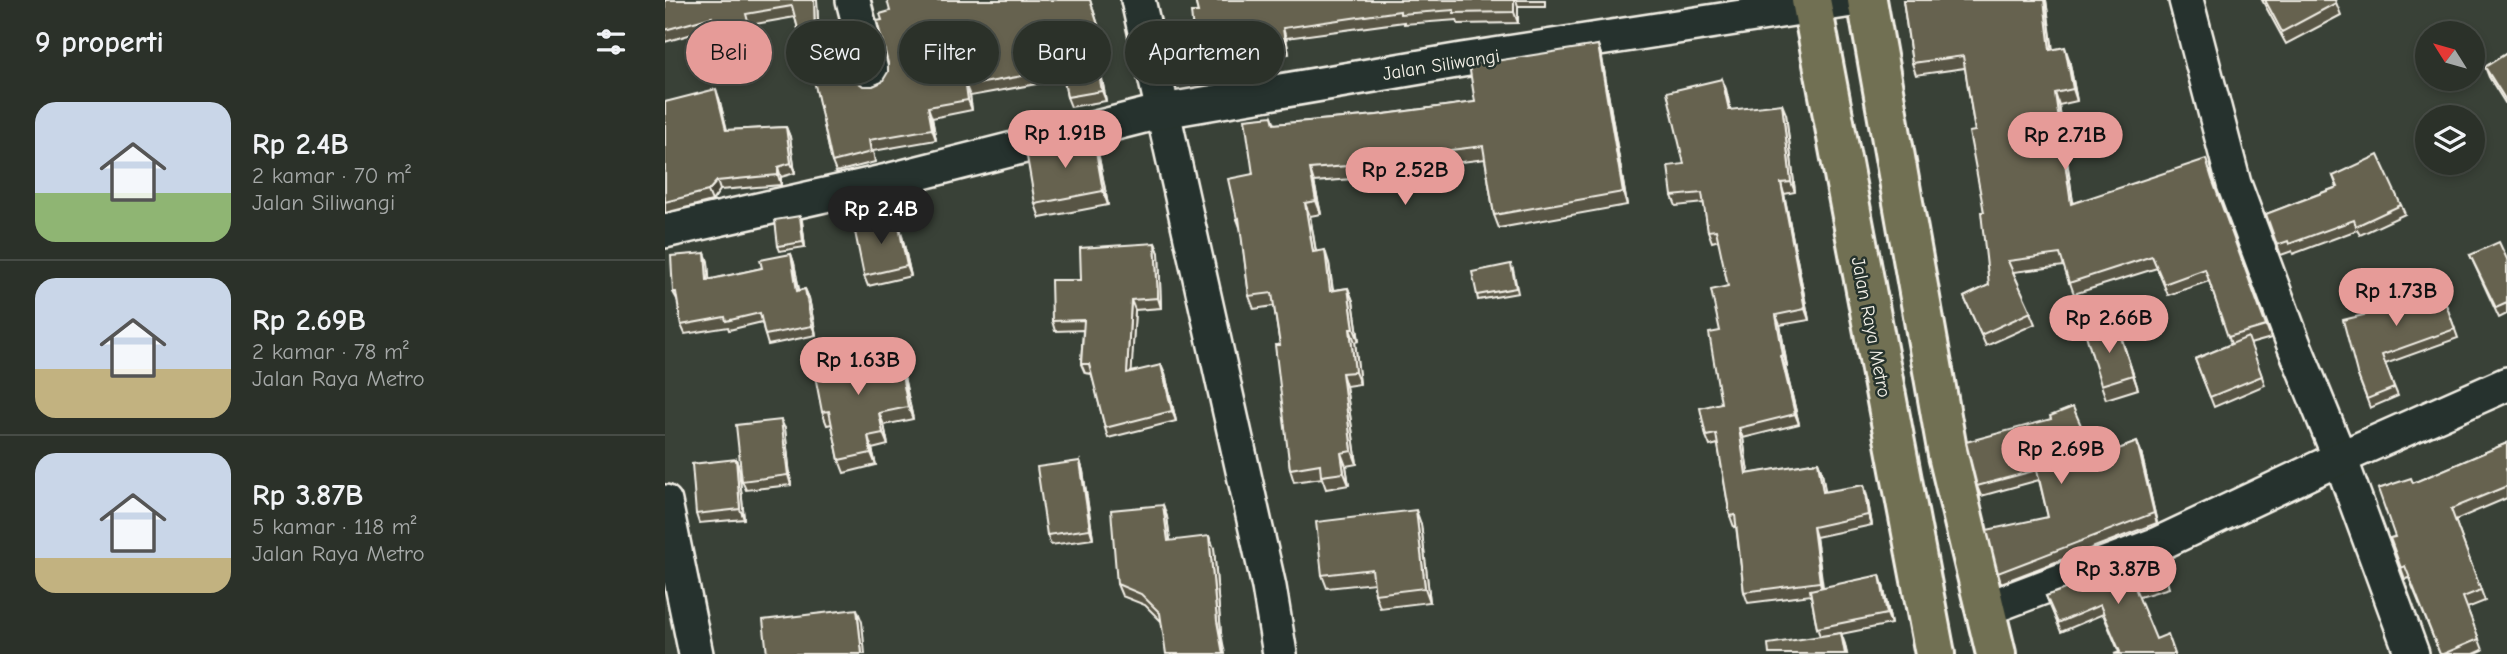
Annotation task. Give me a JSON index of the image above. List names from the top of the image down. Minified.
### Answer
{"streets":{"highway":["Jalan Raya Metro"],"street":["Jalan Siliwangi"]},"crossings":[["Jalan Siliwangi","Jalan Raya Metro"]],"north":"top left","page":{"heading":"9 properti","chip":["Beli","Sewa","Filter","Baru","Apartemen"],"list":[{"name":"Rp 2.4B","note":"2 kamar · 70 m² · Jalan Siliwangi"},{"name":"Rp 2.69B","note":"2 kamar · 78 m² · Jalan Raya Metro"},{"name":"Rp 3.87B","note":"5 kamar · 118 m² · Jalan Raya Metro"}],"price":["Rp 1.91B","Rp 2.71B","Rp 2.52B","Rp 2.4B","Rp 1.73B","Rp 2.66B","Rp 1.63B","Rp 2.69B","Rp 3.87B"]}}
